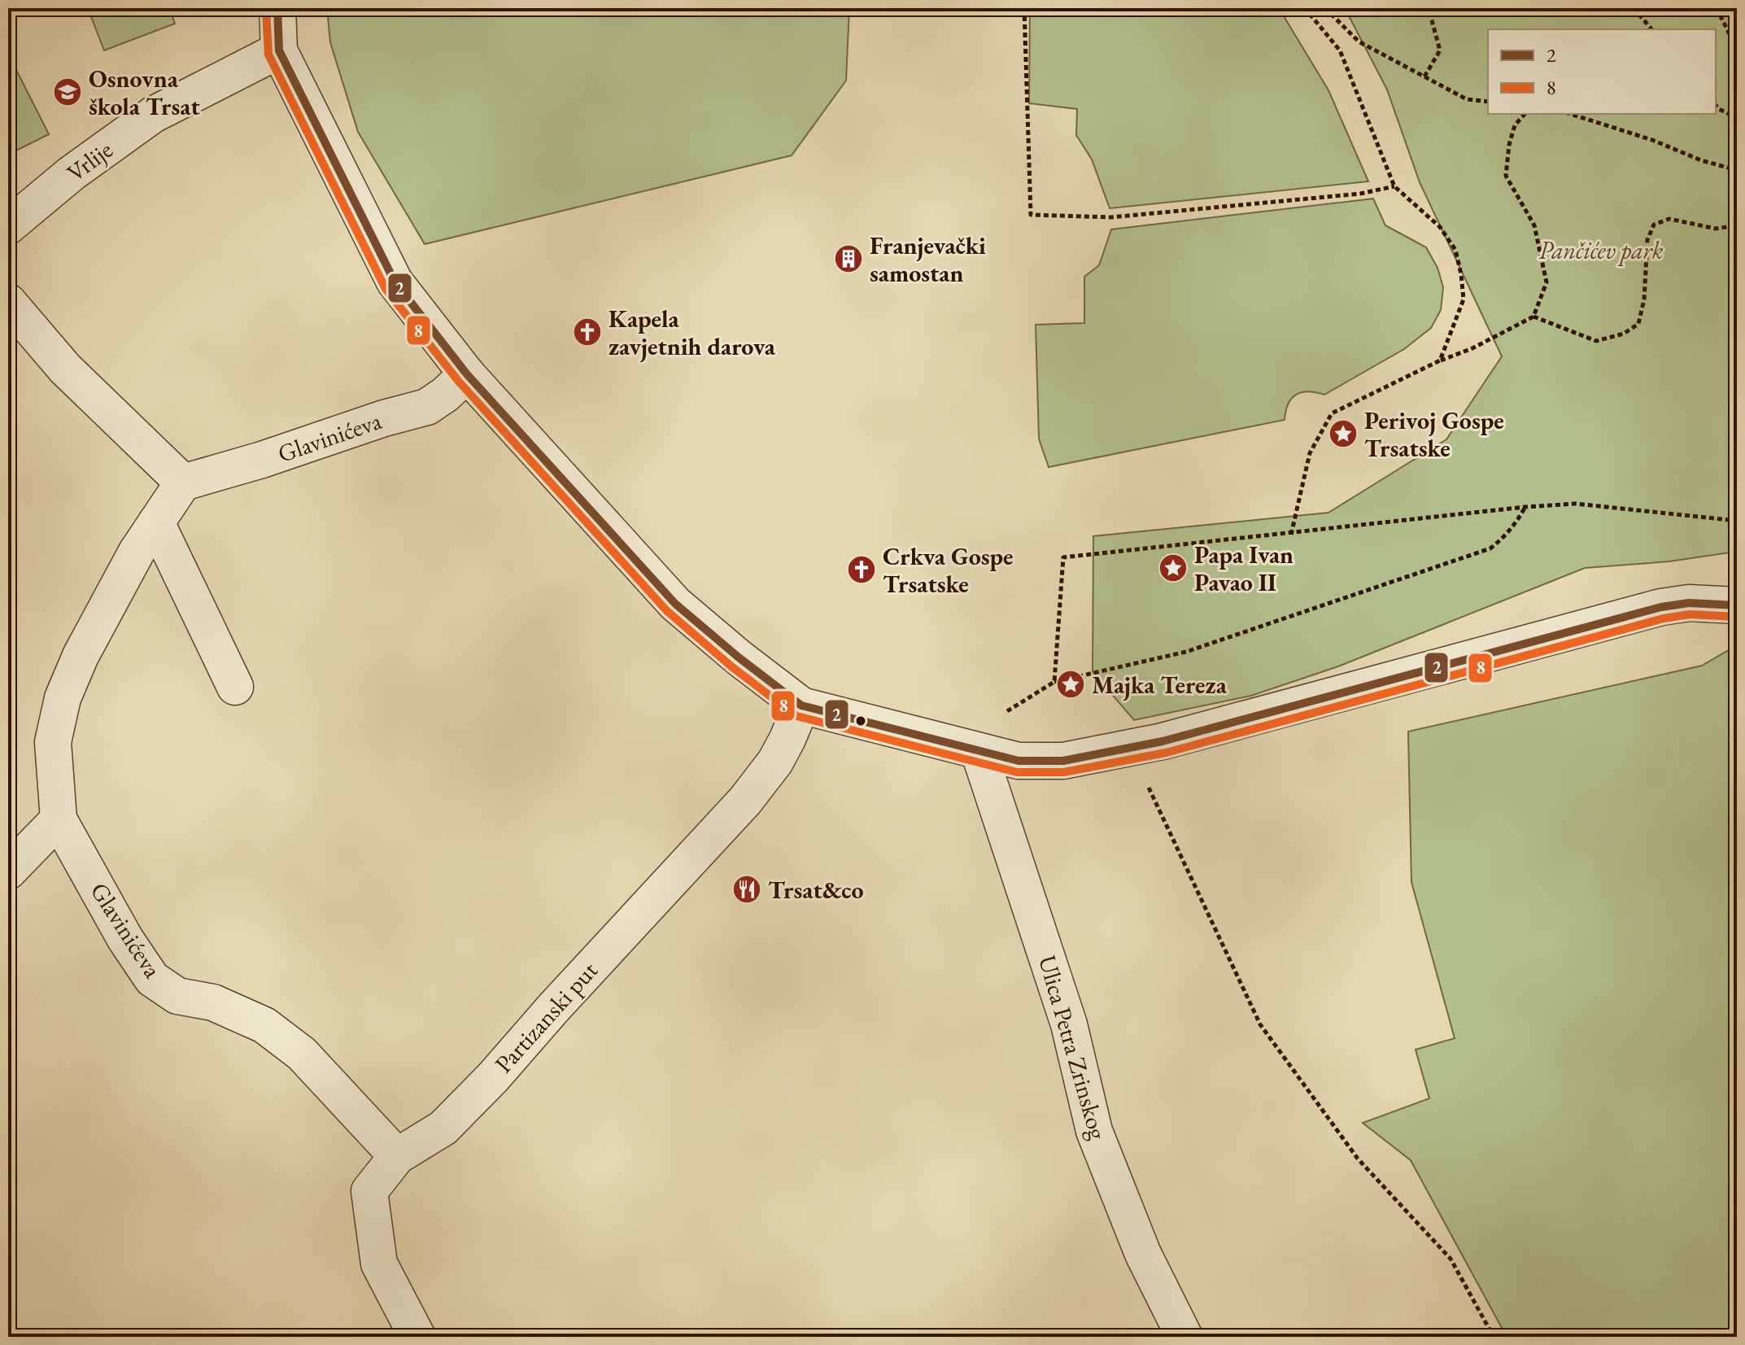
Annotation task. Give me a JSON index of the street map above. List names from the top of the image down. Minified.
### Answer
{"streets":{"street":["Vrlije","Glavinićeva","Partizanski put","Ulica Petra Zrinskog"]},"crossings":[["Glavinićeva","Partizanski put"]],"parks":["Pančićev park"],"places":{"school or university":["Osnovna škola Trsat"],"building":["Franjevački samostan"],"church":["Kapela zavjetnih darova","Crkva Gospe Trsatske"],"place":["Perivoj Gospe Trsatske","Papa Ivan Pavao II","Majka Tereza"],"restaurant":["Trsat&co"]},"lines":["transit line 2","transit line 8"],"legend":["2","8"]}
